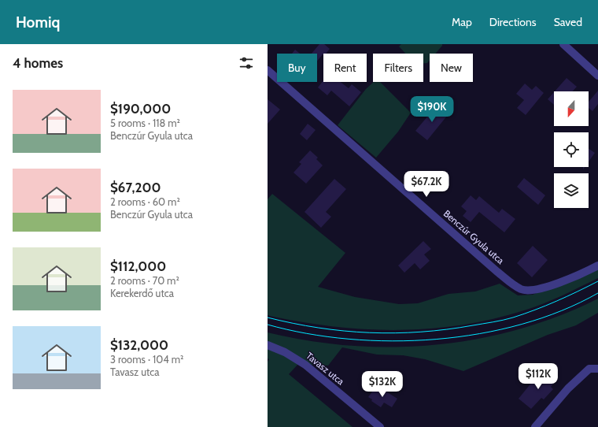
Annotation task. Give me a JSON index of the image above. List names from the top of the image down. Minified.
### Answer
{"streets":{"street":["Benczúr Gyula utca","Tavasz utca"]},"north":"bottom","page":{"header":"Homiq","nav":["Map","Directions","Saved"],"heading":"4 homes","chip":["Buy","Rent","Filters","New"],"list":[{"name":"$190,000","note":"5 rooms · 118 m² · Benczúr Gyula utca"},{"name":"$67,200","note":"2 rooms · 60 m² · Benczúr Gyula utca"},{"name":"$112,000","note":"2 rooms · 70 m² · Kerekerdő utca"},{"name":"$132,000","note":"3 rooms · 104 m² · Tavasz utca"}],"price":["$190K","$67.2K","$112K","$132K"]}}
